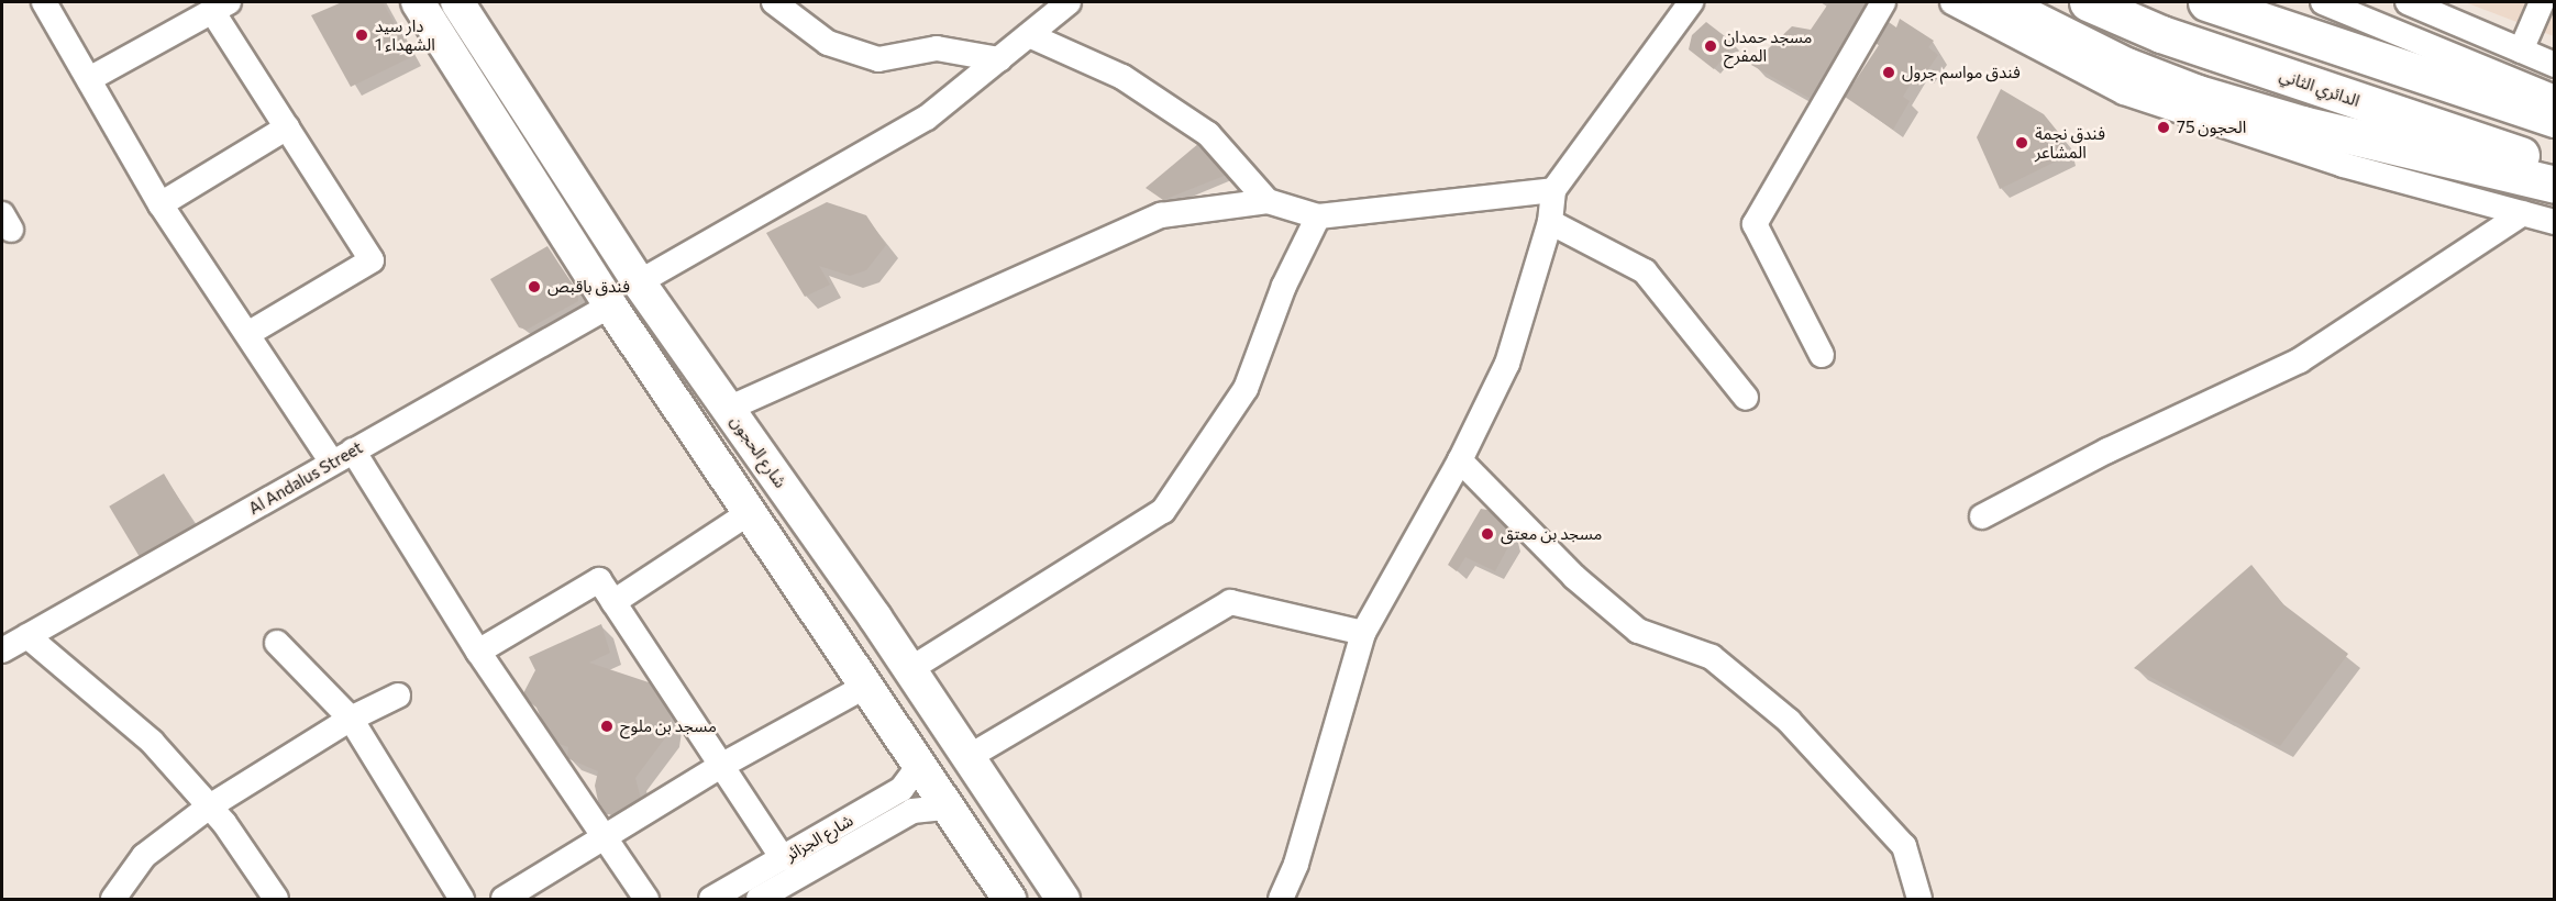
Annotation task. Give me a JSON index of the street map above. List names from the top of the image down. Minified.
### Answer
{"streets":{"highway":["الدائري الثاني"],"main road":["شارع الحجون"],"street":["Al Andalus Street","شارع الجزائر"]},"places":["دار سيد الشهداء 1","مسجد حمدان المفرح","فندق مواسم جرول","الحجون 75","فندق نجمة المشاعر","فندق باقبص","مسجد بن معتق","مسجد بن ملوح"]}
